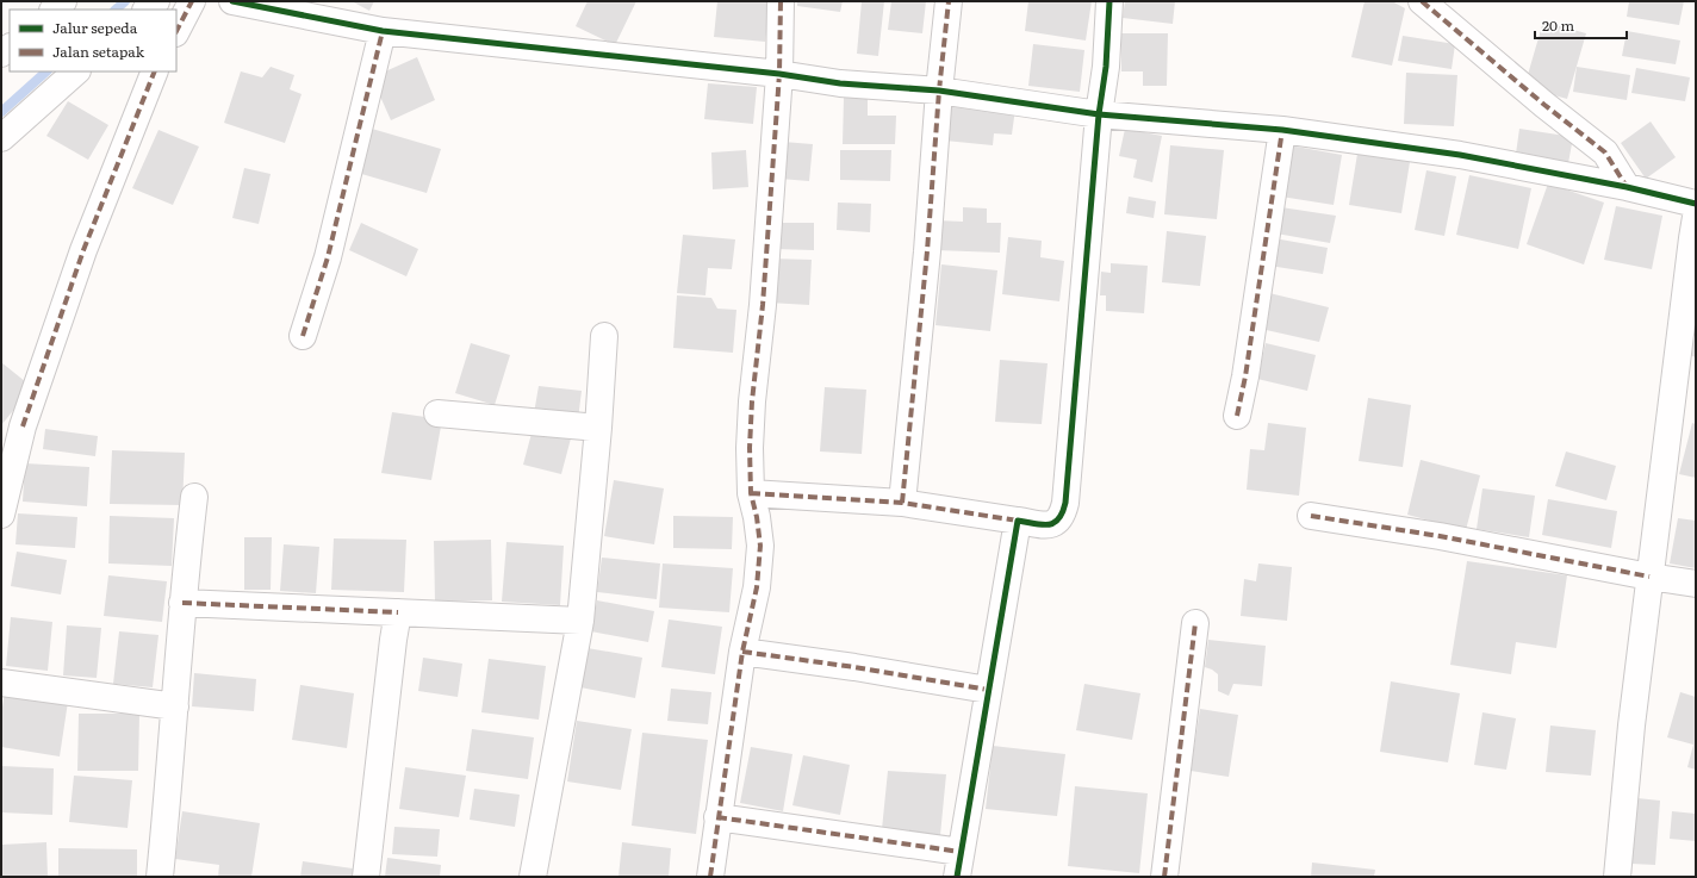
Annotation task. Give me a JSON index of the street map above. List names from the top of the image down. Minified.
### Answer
{"legend":["Jalur sepeda","Jalan setapak"],"scale_bar":"20 m"}
